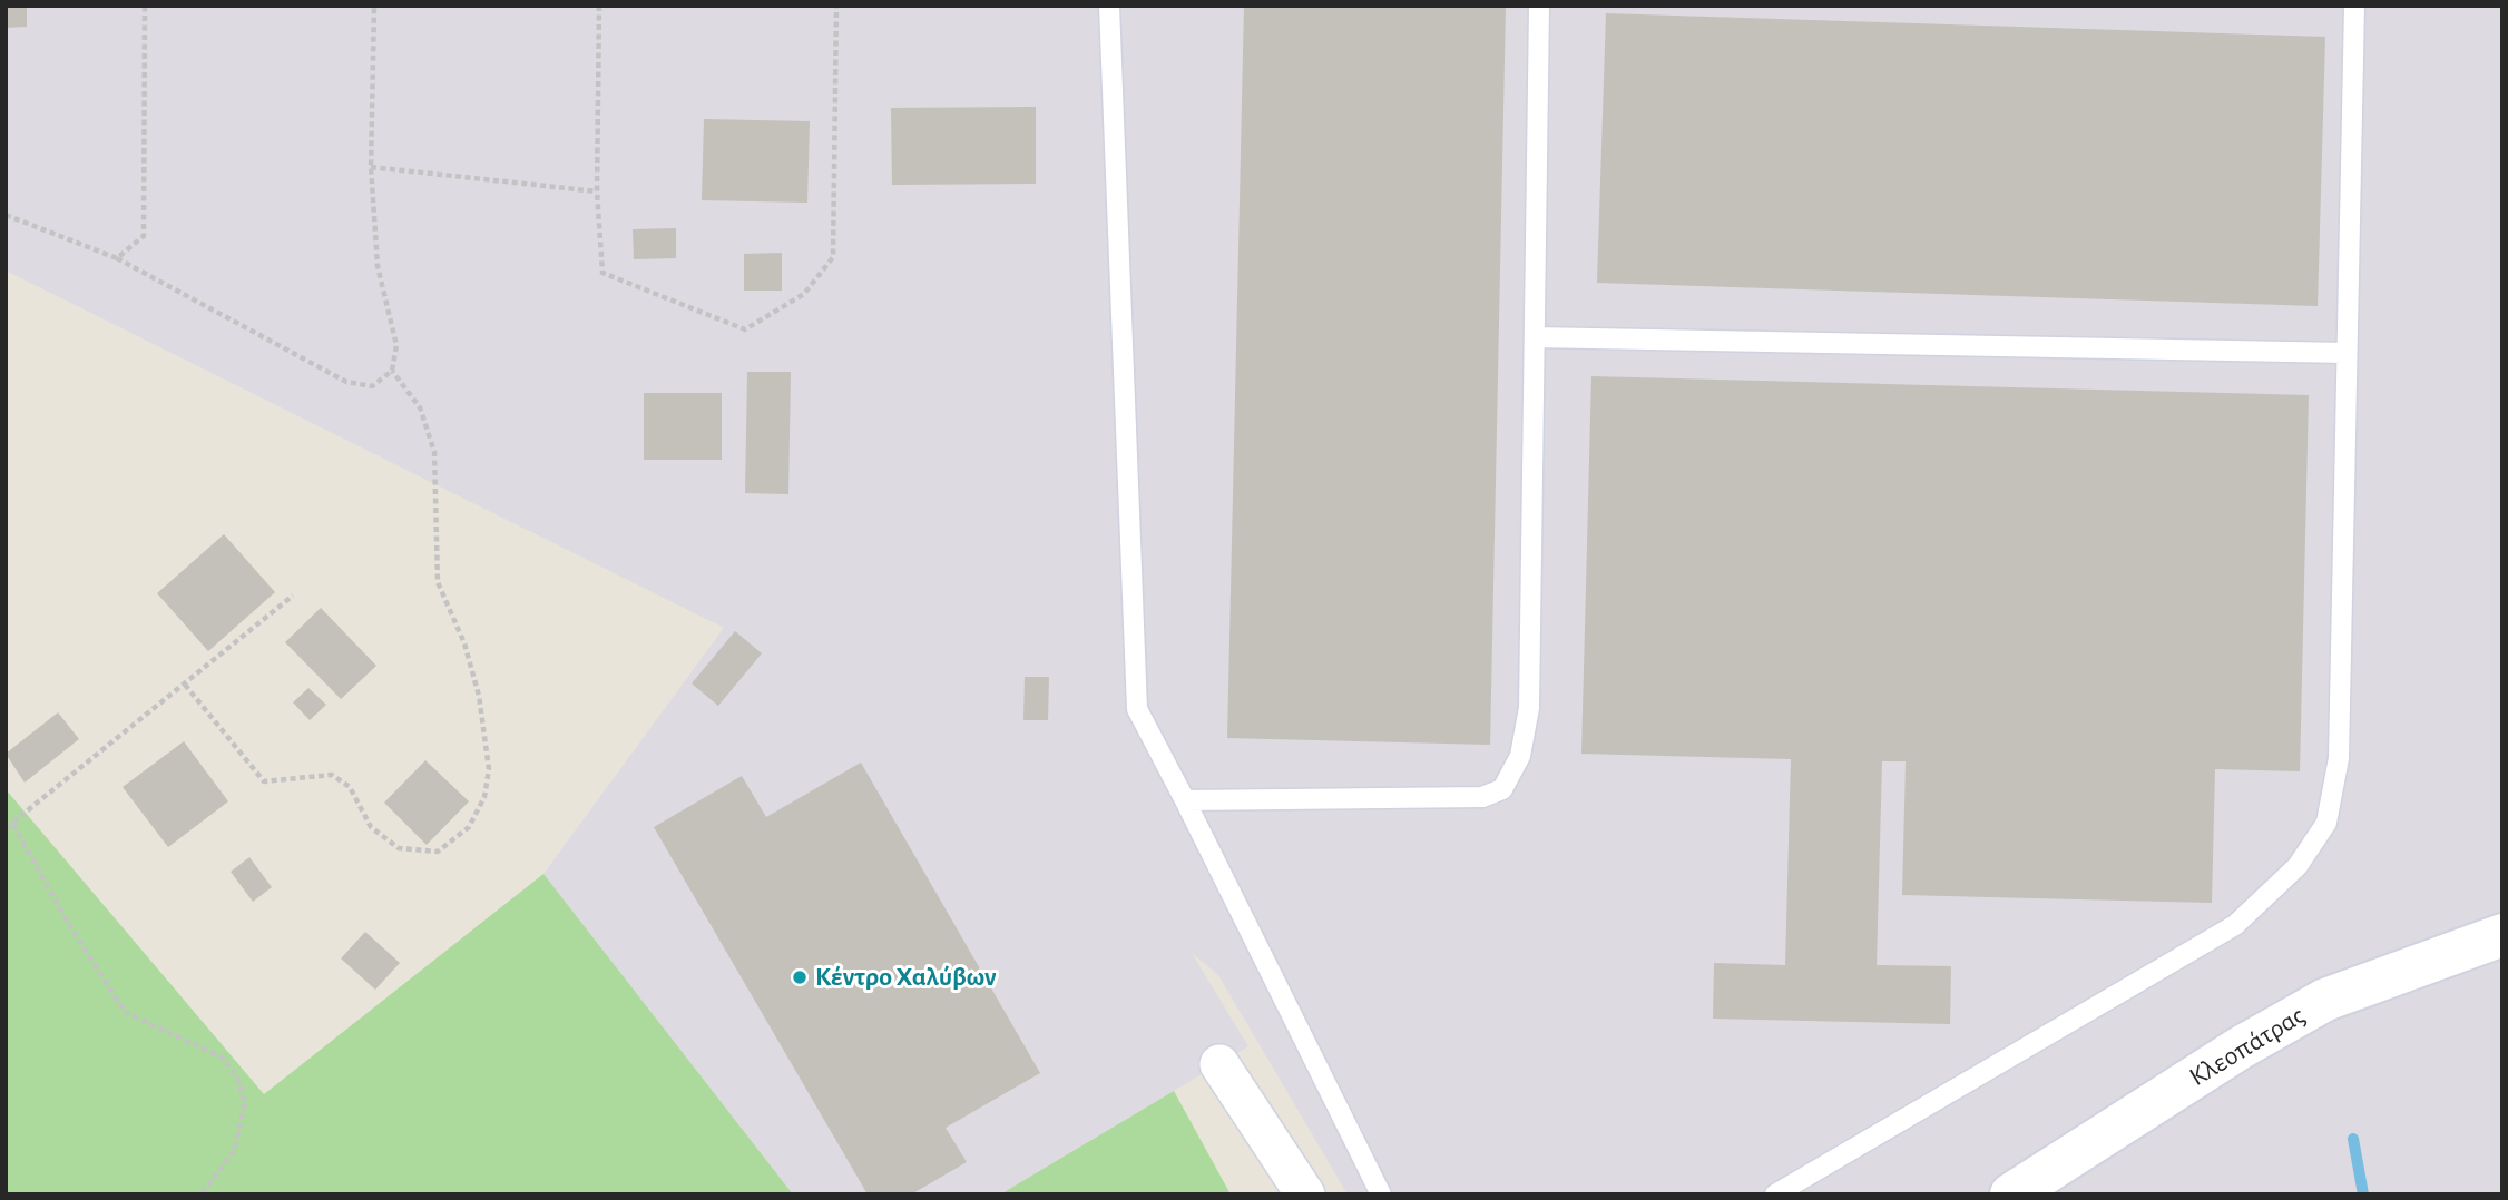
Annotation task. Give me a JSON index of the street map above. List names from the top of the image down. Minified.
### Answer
{"streets":{"street":["Κλεοπάτρας"]},"places":["Κέντρο Χαλύβων"]}
